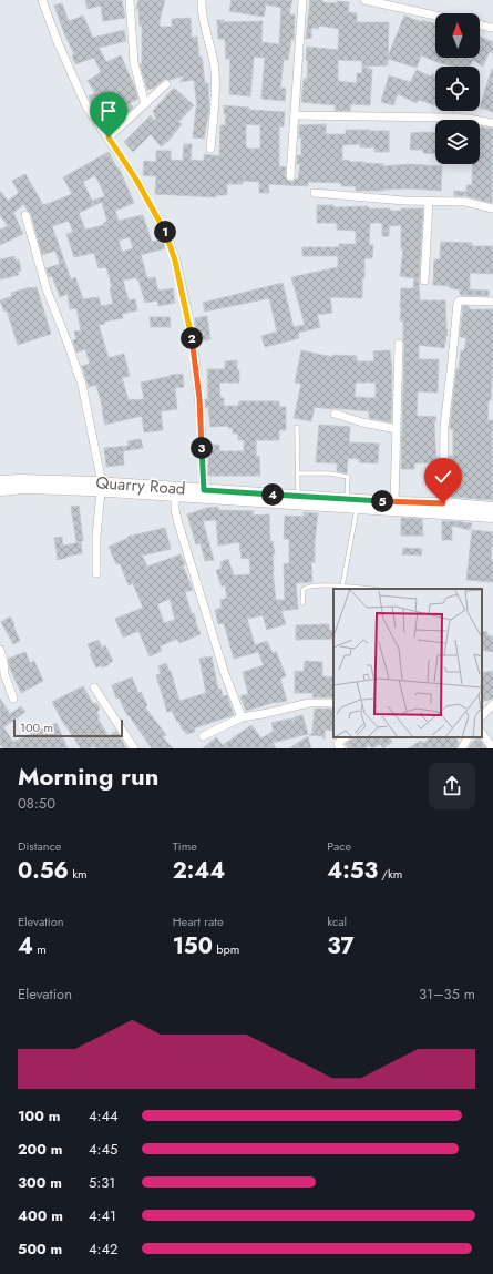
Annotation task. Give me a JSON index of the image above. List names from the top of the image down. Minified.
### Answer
{"streets":{"main road":["Quarry Road"]},"scale_bar":"100 m","north":"top","page":{"pins":["1","2","3","4","5"],"scale":"100 m","heading":["Morning run","08:50"],"stats":[["Distance","0.56 km"],["Time","2:44"],["Pace","4:53 /km"],["Elevation","4 m"],["Heart rate","150 bpm"],["kcal","37"]],"chart":["Elevation","31–35 m"],"list":[{"name":"100 m","note":"4:44"},{"name":"200 m","note":"4:45"},{"name":"300 m","note":"5:31"},{"name":"400 m","note":"4:41"},{"name":"500 m","note":"4:42"}]}}
